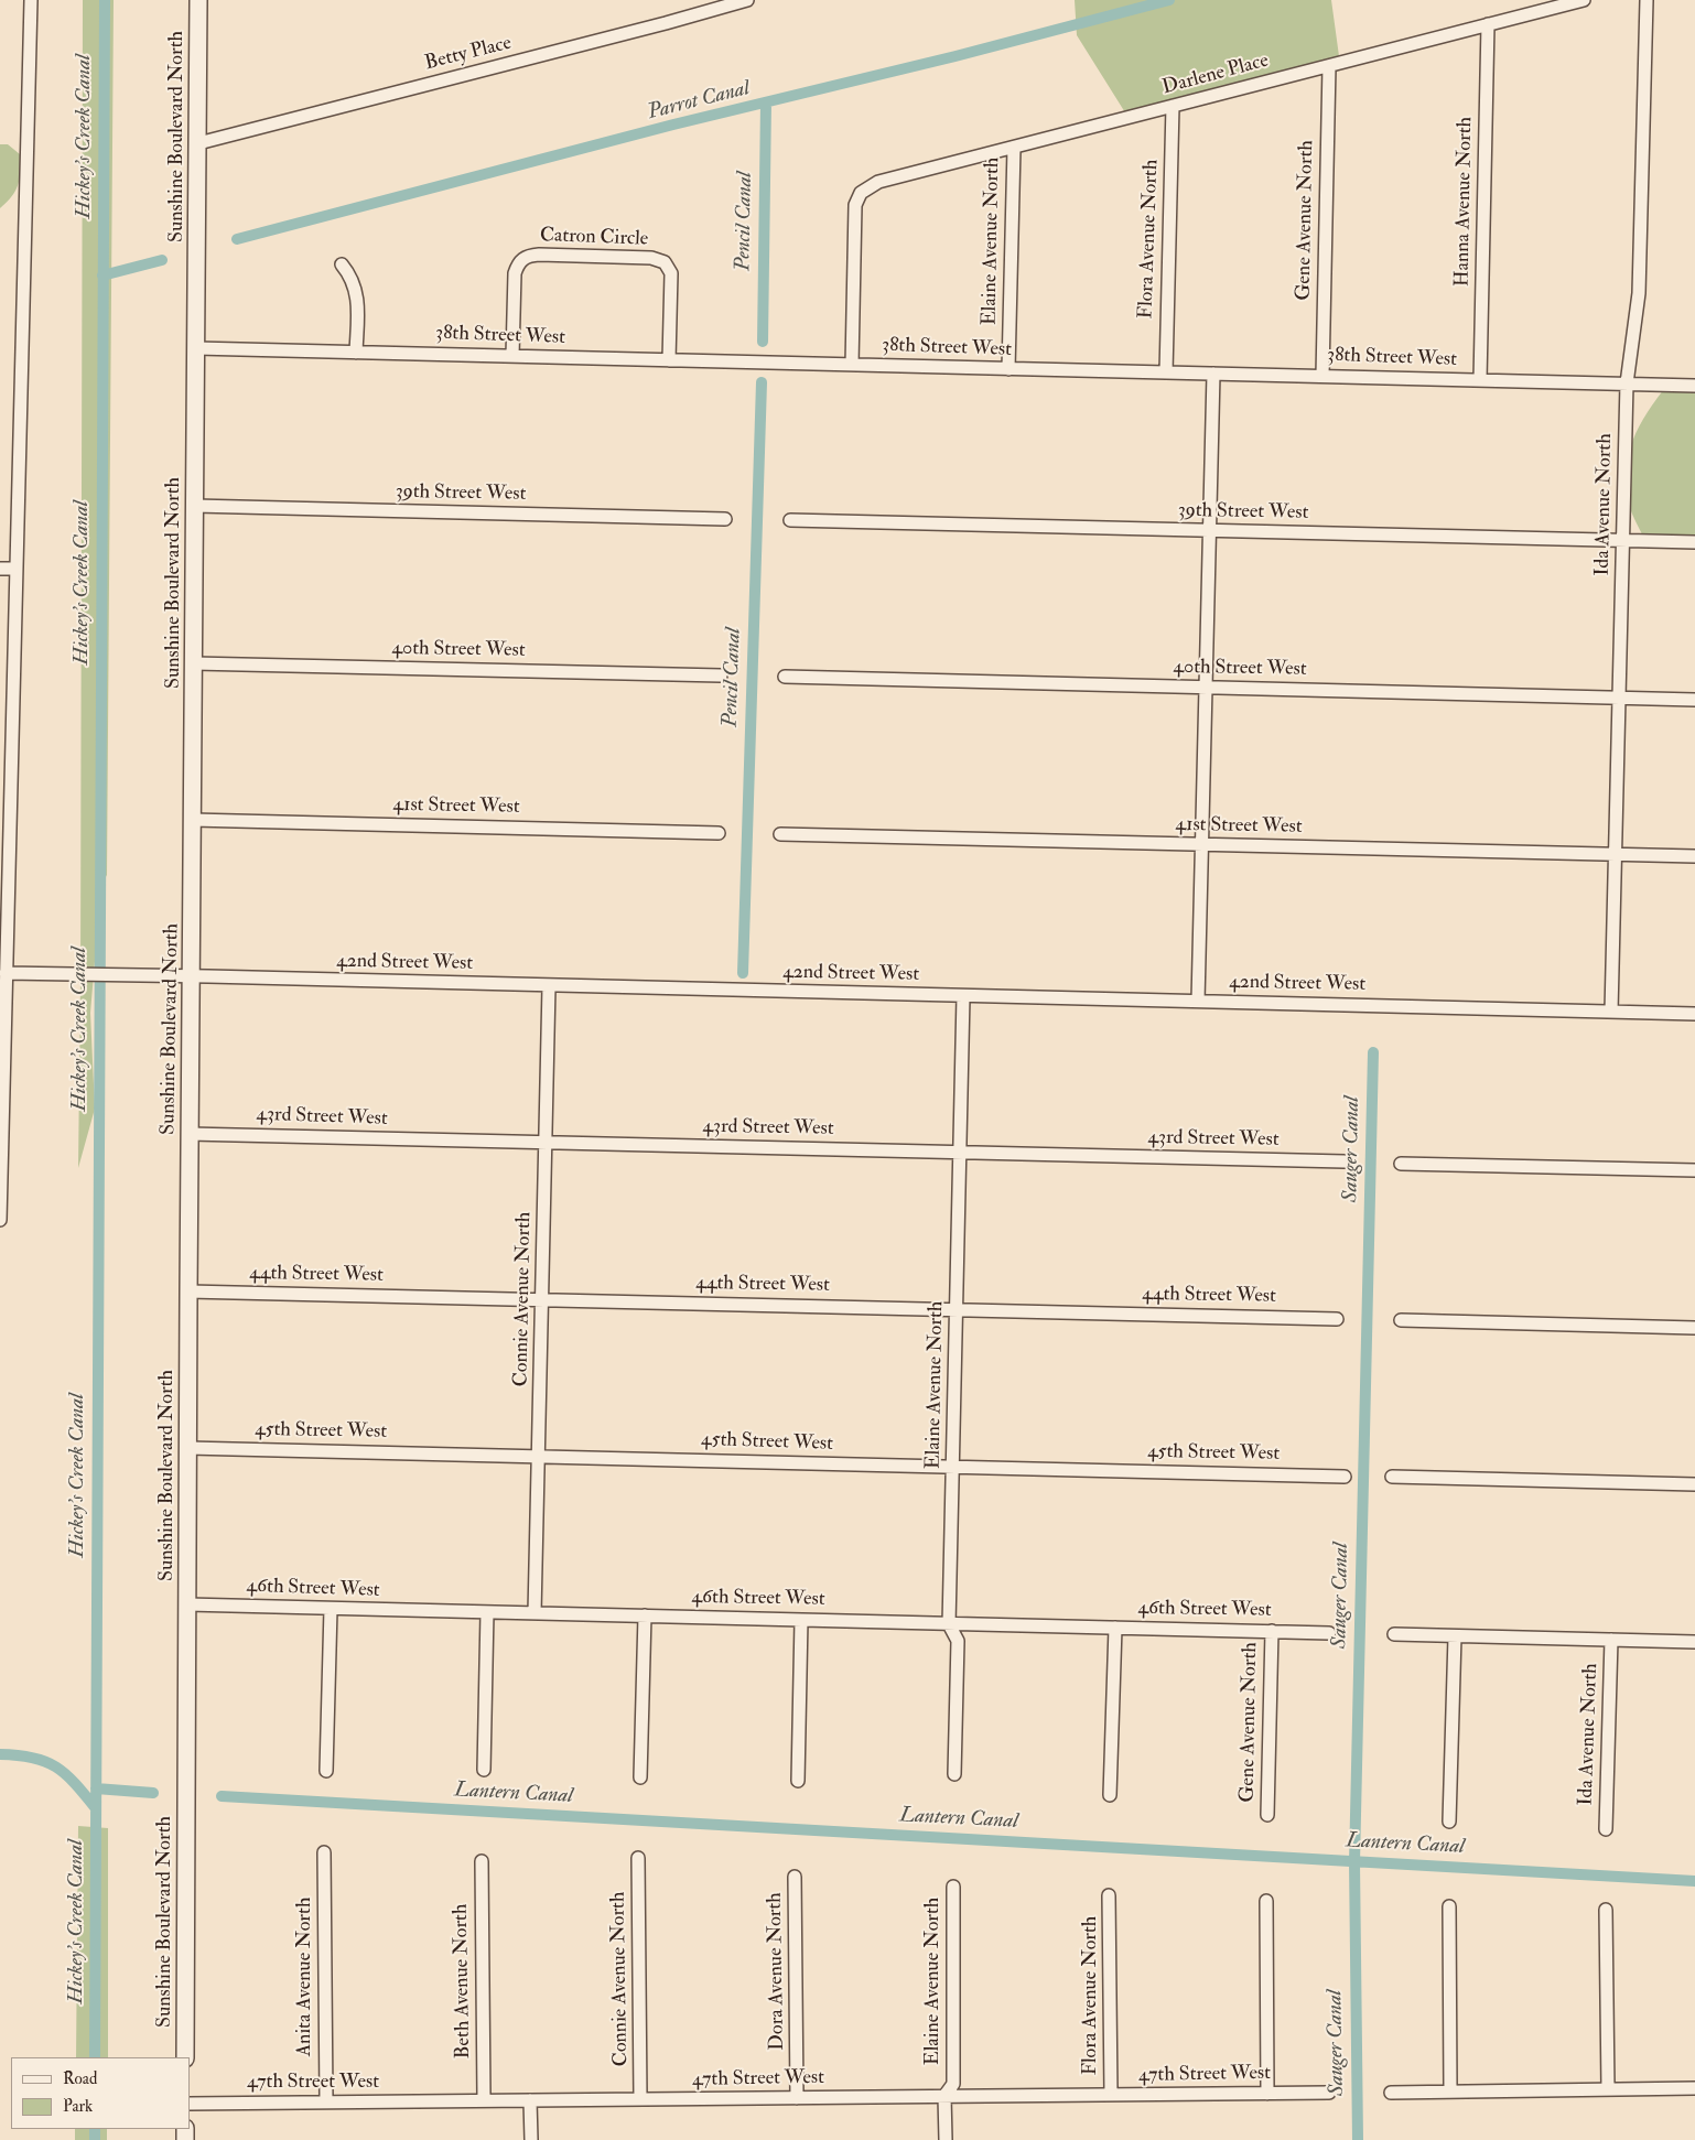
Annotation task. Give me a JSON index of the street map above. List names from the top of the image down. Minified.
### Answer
{"streets":{"street":["Betty Place","Darlene Place","Sunshine Boulevard North","Hanna Avenue North","Gene Avenue North","Catron Circle","Flora Avenue North","Elaine Avenue North","38th Street West","39th Street West","Ida Avenue North","40th Street West","41st Street West","42nd Street West","43rd Street West","44th Street West","Connie Avenue North","45th Street West","46th Street West","Dora Avenue North","Anita Avenue North","Beth Avenue North","47th Street West"]},"crossings":[["Betty Place","Sunshine Boulevard North"],["Darlene Place","Hanna Avenue North"],["Darlene Place","Gene Avenue North"],["Darlene Place","Flora Avenue North"],["Darlene Place","Elaine Avenue North"],["Darlene Place","38th Street West"],["Sunshine Boulevard North","38th Street West"],["Sunshine Boulevard North","39th Street West"],["Sunshine Boulevard North","40th Street West"],["Sunshine Boulevard North","41st Street West"],["Sunshine Boulevard North","42nd Street West"],["Sunshine Boulevard North","43rd Street West"],["Sunshine Boulevard North","44th Street West"],["Sunshine Boulevard North","45th Street West"],["Sunshine Boulevard North","46th Street West"],["Hanna Avenue North","38th Street West"],["Gene Avenue North","38th Street West"],["Gene Avenue North","46th Street West"],["Catron Circle","38th Street West"],["Flora Avenue North","38th Street West"],["Flora Avenue North","47th Street West"],["Elaine Avenue North","38th Street West"],["Elaine Avenue North","42nd Street West"],["Elaine Avenue North","43rd Street West"],["Elaine Avenue North","44th Street West"],["Elaine Avenue North","45th Street West"],["Elaine Avenue North","46th Street West"],["Elaine Avenue North","47th Street West"],["38th Street West","Ida Avenue North"],["39th Street West","Ida Avenue North"],["Ida Avenue North","40th Street West"],["Ida Avenue North","41st Street West"],["Ida Avenue North","42nd Street West"],["42nd Street West","Connie Avenue North"],["43rd Street West","Connie Avenue North"],["44th Street West","Connie Avenue North"],["Connie Avenue North","45th Street West"],["Connie Avenue North","46th Street West"],["Connie Avenue North","47th Street West"],["Dora Avenue North","47th Street West"],["Anita Avenue North","47th Street West"],["Beth Avenue North","47th Street West"]],"water":["Parrot Canal","Hickey's Creek Canal","Pencil Canal","Sauger Canal","Lantern Canal"],"legend":["Road","Park"]}
